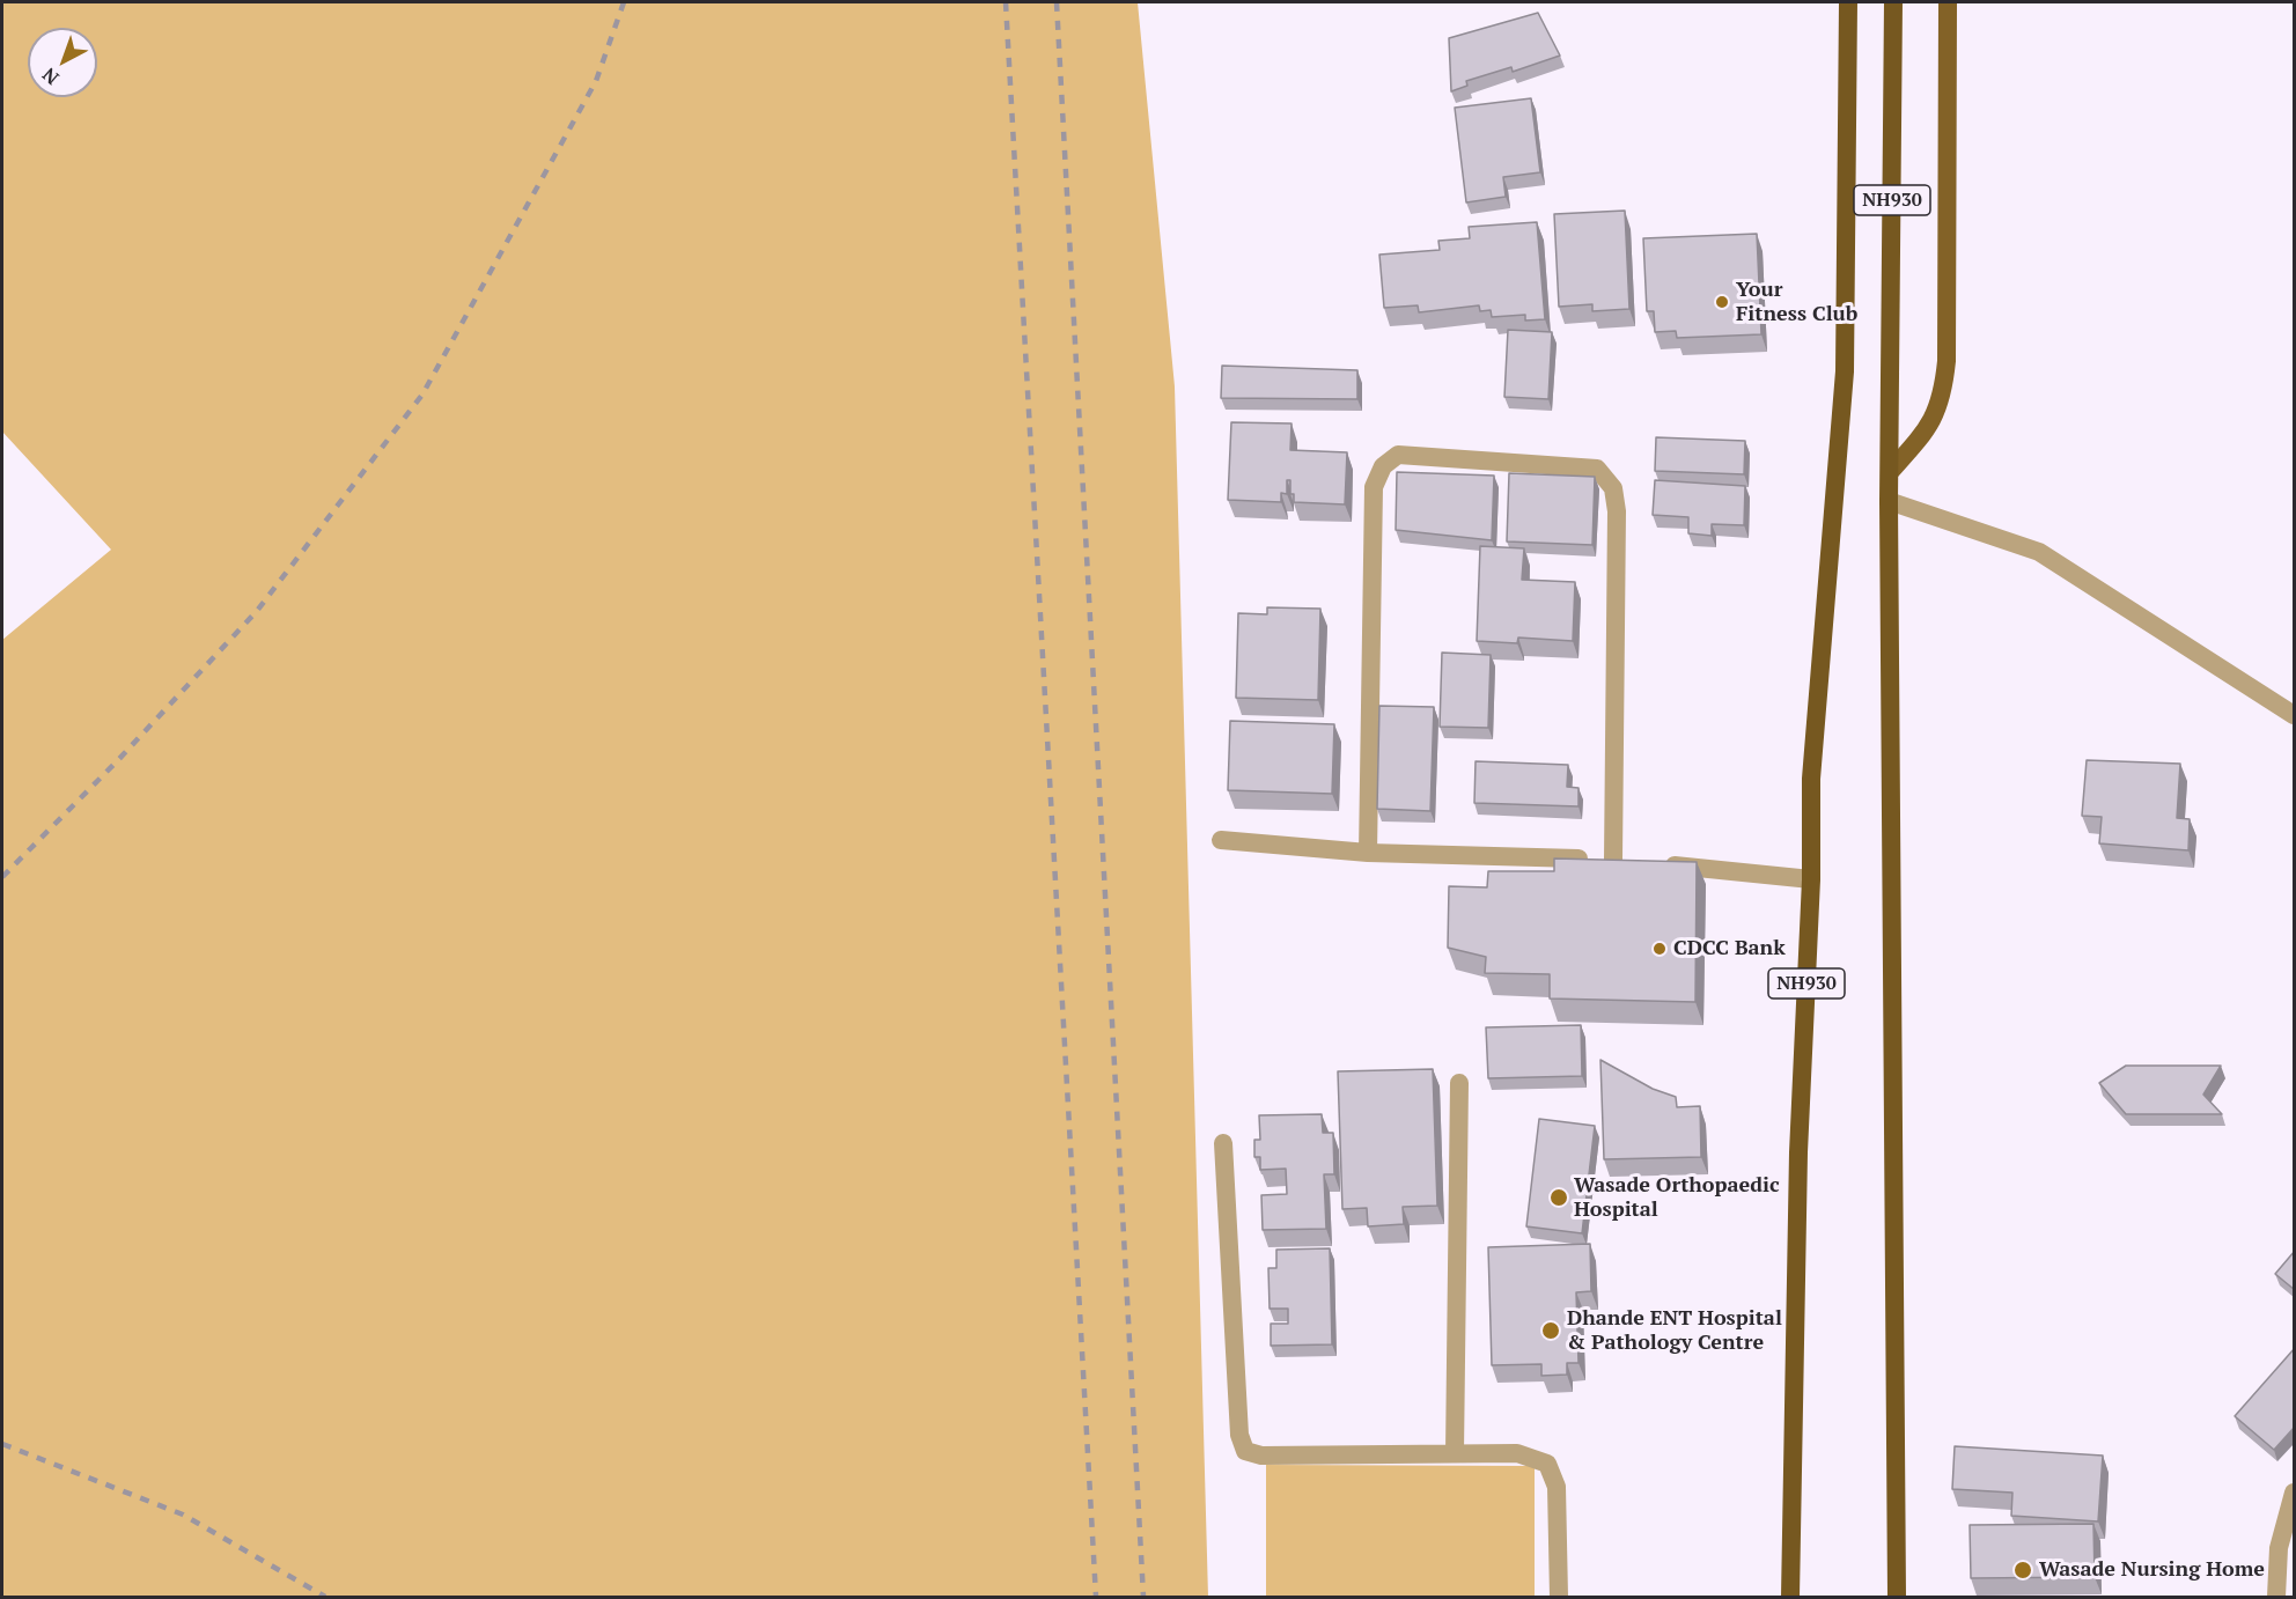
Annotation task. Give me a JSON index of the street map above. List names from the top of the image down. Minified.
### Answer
{"streets":{"highway":["NH930"]},"places":["Your Fitness Club","CDCC Bank","Wasade Orthopaedic Hospital","Dhande ENT Hospital & Pathology Centre","Wasade Nursing Home"],"north":"bottom left"}
